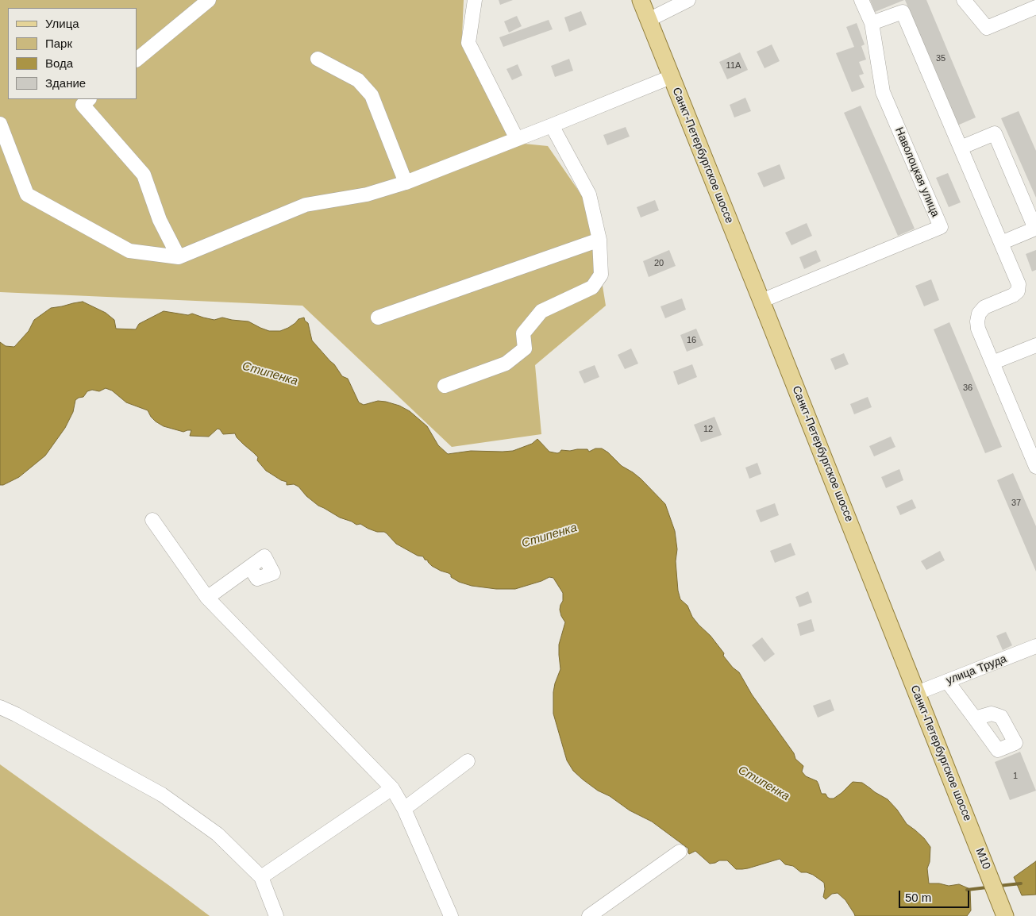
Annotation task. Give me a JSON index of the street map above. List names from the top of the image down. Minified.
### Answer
{"streets":{"main road":["Санкт-Петербургское шоссе","M10"],"street":["Наволоцкая улица","улица Труда"]},"crossings":[["Санкт-Петербургское шоссе","Наволоцкая улица"],["Санкт-Петербургское шоссе","улица Труда"],["Санкт-Петербургское шоссе","M10"]],"water":["Стипенка"],"house_numbers":["35","11А","20","16","36","12","37","1"],"legend":["Улица","Парк","Вода","Здание"],"scale_bar":"50 m"}
